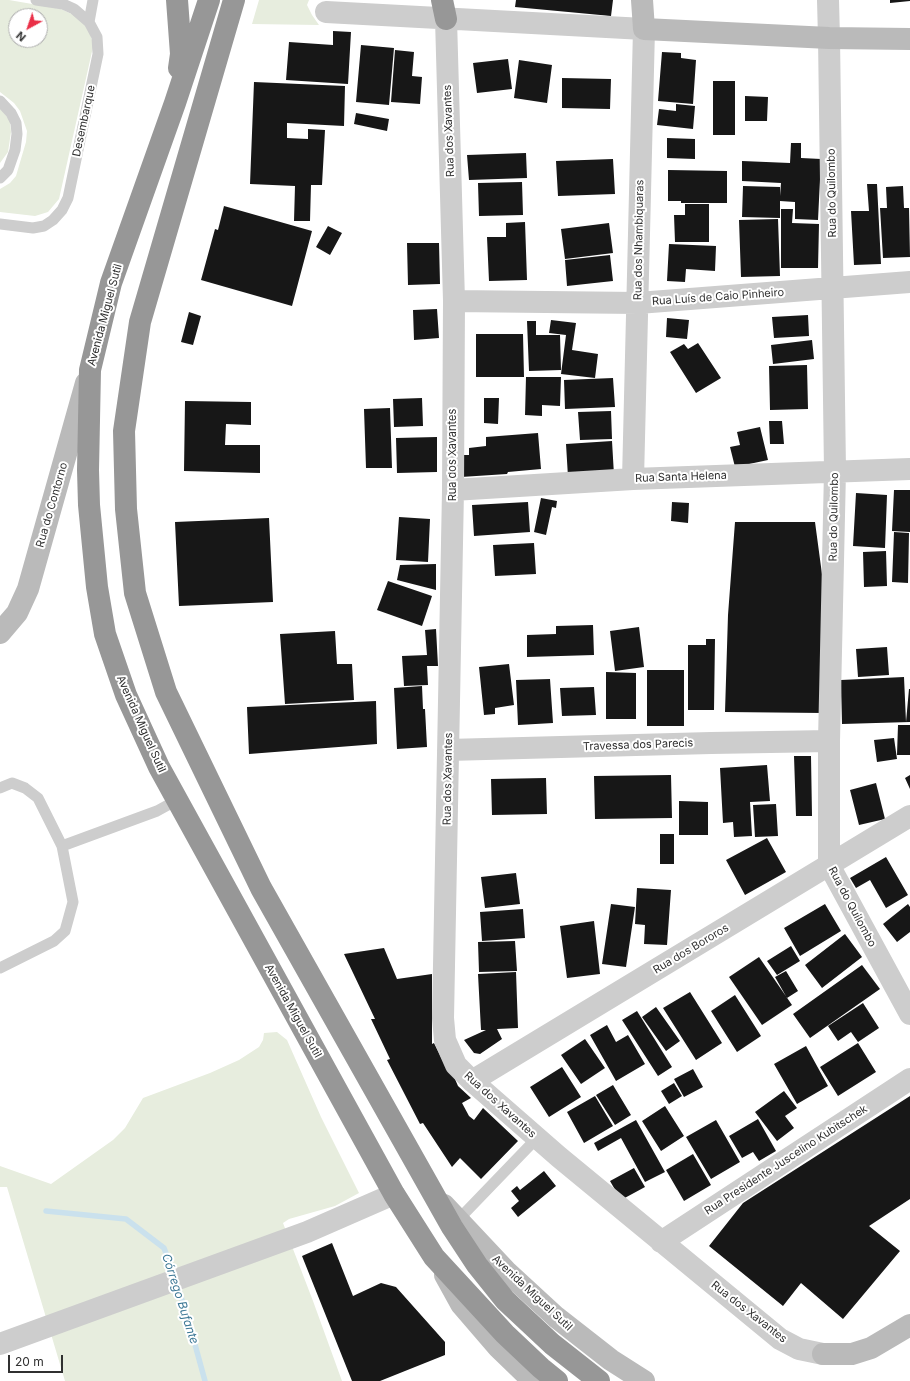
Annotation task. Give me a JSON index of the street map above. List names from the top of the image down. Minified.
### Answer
{"streets":{"highway":["Avenida Miguel Sutil"],"main road":["Rua dos Nhambiquaras","Rua do Contorno"],"street":["Rua dos Xavantes","Rua do Quilombo","Rua Luís de Caio Pinheiro","Rua Santa Helena","Travessa dos Parecis","Rua dos Bororos","Rua Presidente Juscelino Kubitschek"],"lane":["Desembarque"]},"crossings":[["Rua dos Xavantes","Rua Luís de Caio Pinheiro"],["Rua dos Xavantes","Rua Santa Helena"],["Rua dos Xavantes","Travessa dos Parecis"],["Rua dos Xavantes","Rua dos Bororos"],["Rua dos Xavantes","Rua Presidente Juscelino Kubitschek"],["Rua do Quilombo","Rua Luís de Caio Pinheiro"],["Rua do Quilombo","Rua Santa Helena"],["Rua do Quilombo","Travessa dos Parecis"],["Rua do Quilombo","Rua dos Bororos"],["Rua dos Nhambiquaras","Rua Luís de Caio Pinheiro"],["Rua dos Nhambiquaras","Rua Santa Helena"],["Avenida Miguel Sutil","Rua do Contorno"]],"water":["Córrego Bufante"],"scale_bar":"20 m","north":"bottom left"}
